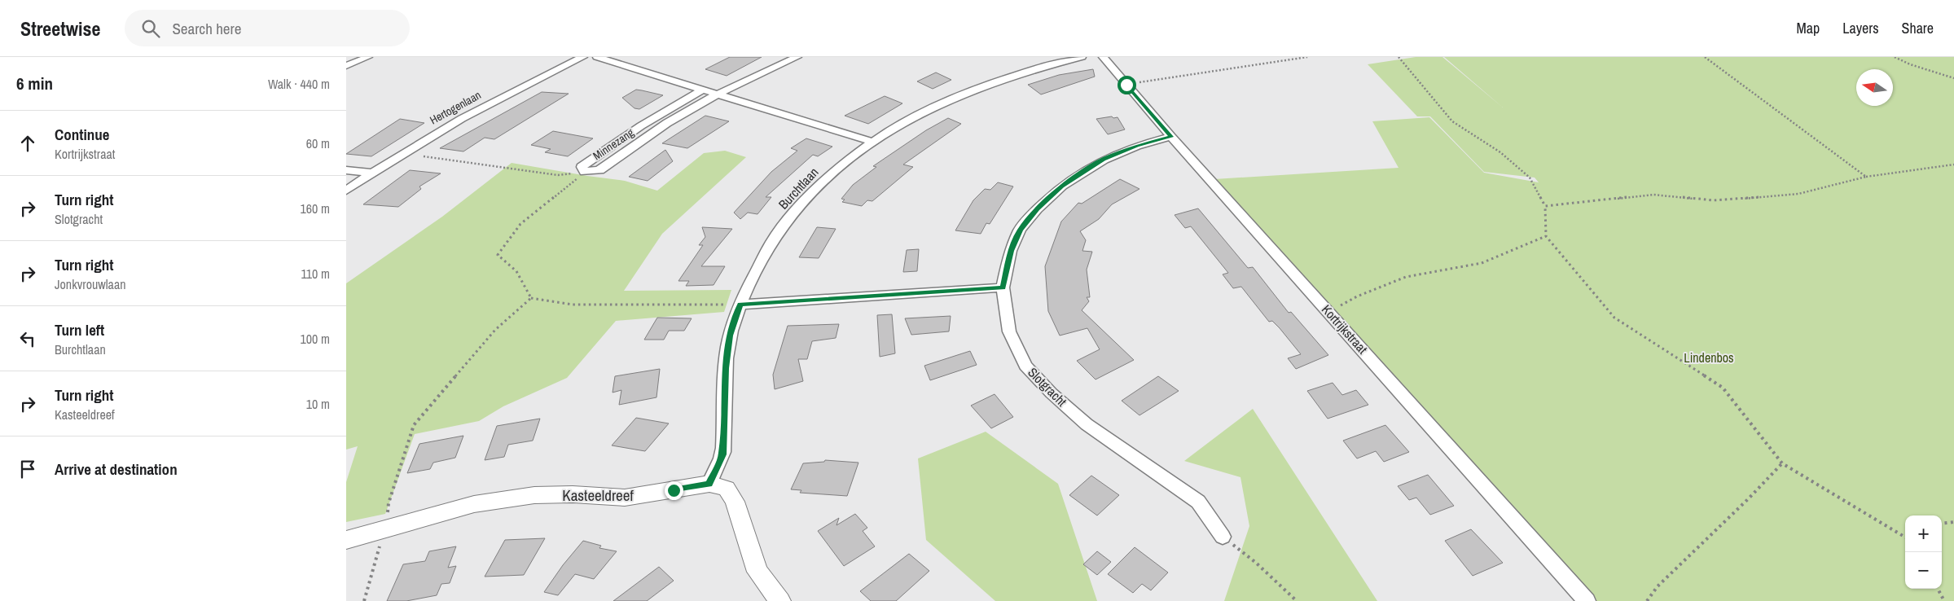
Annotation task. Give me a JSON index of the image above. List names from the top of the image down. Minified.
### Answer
{"streets":{"street":["Hertogenlaan","Minnezang","Burchtlaan","Kortrijkstraat","Slotgracht","Kasteeldreef"]},"crossings":[["Burchtlaan","Kasteeldreef"],["Kortrijkstraat","Slotgracht"]],"parks":["Lindenbos"],"north":"left","page":{"header":"Streetwise","search":"Search here","nav":["Map","Layers","Share"],"heading":["6 min","Walk · 440 m"],"list":[["Continue","Kortrijkstraat","60 m"],["Turn right","Slotgracht","160 m"],["Turn right","Jonkvrouwlaan","110 m"],["Turn left","Burchtlaan","100 m"],["Turn right","Kasteeldreef","10 m"],"Arrive at destination"],"map_buttons":["+","−"]}}
